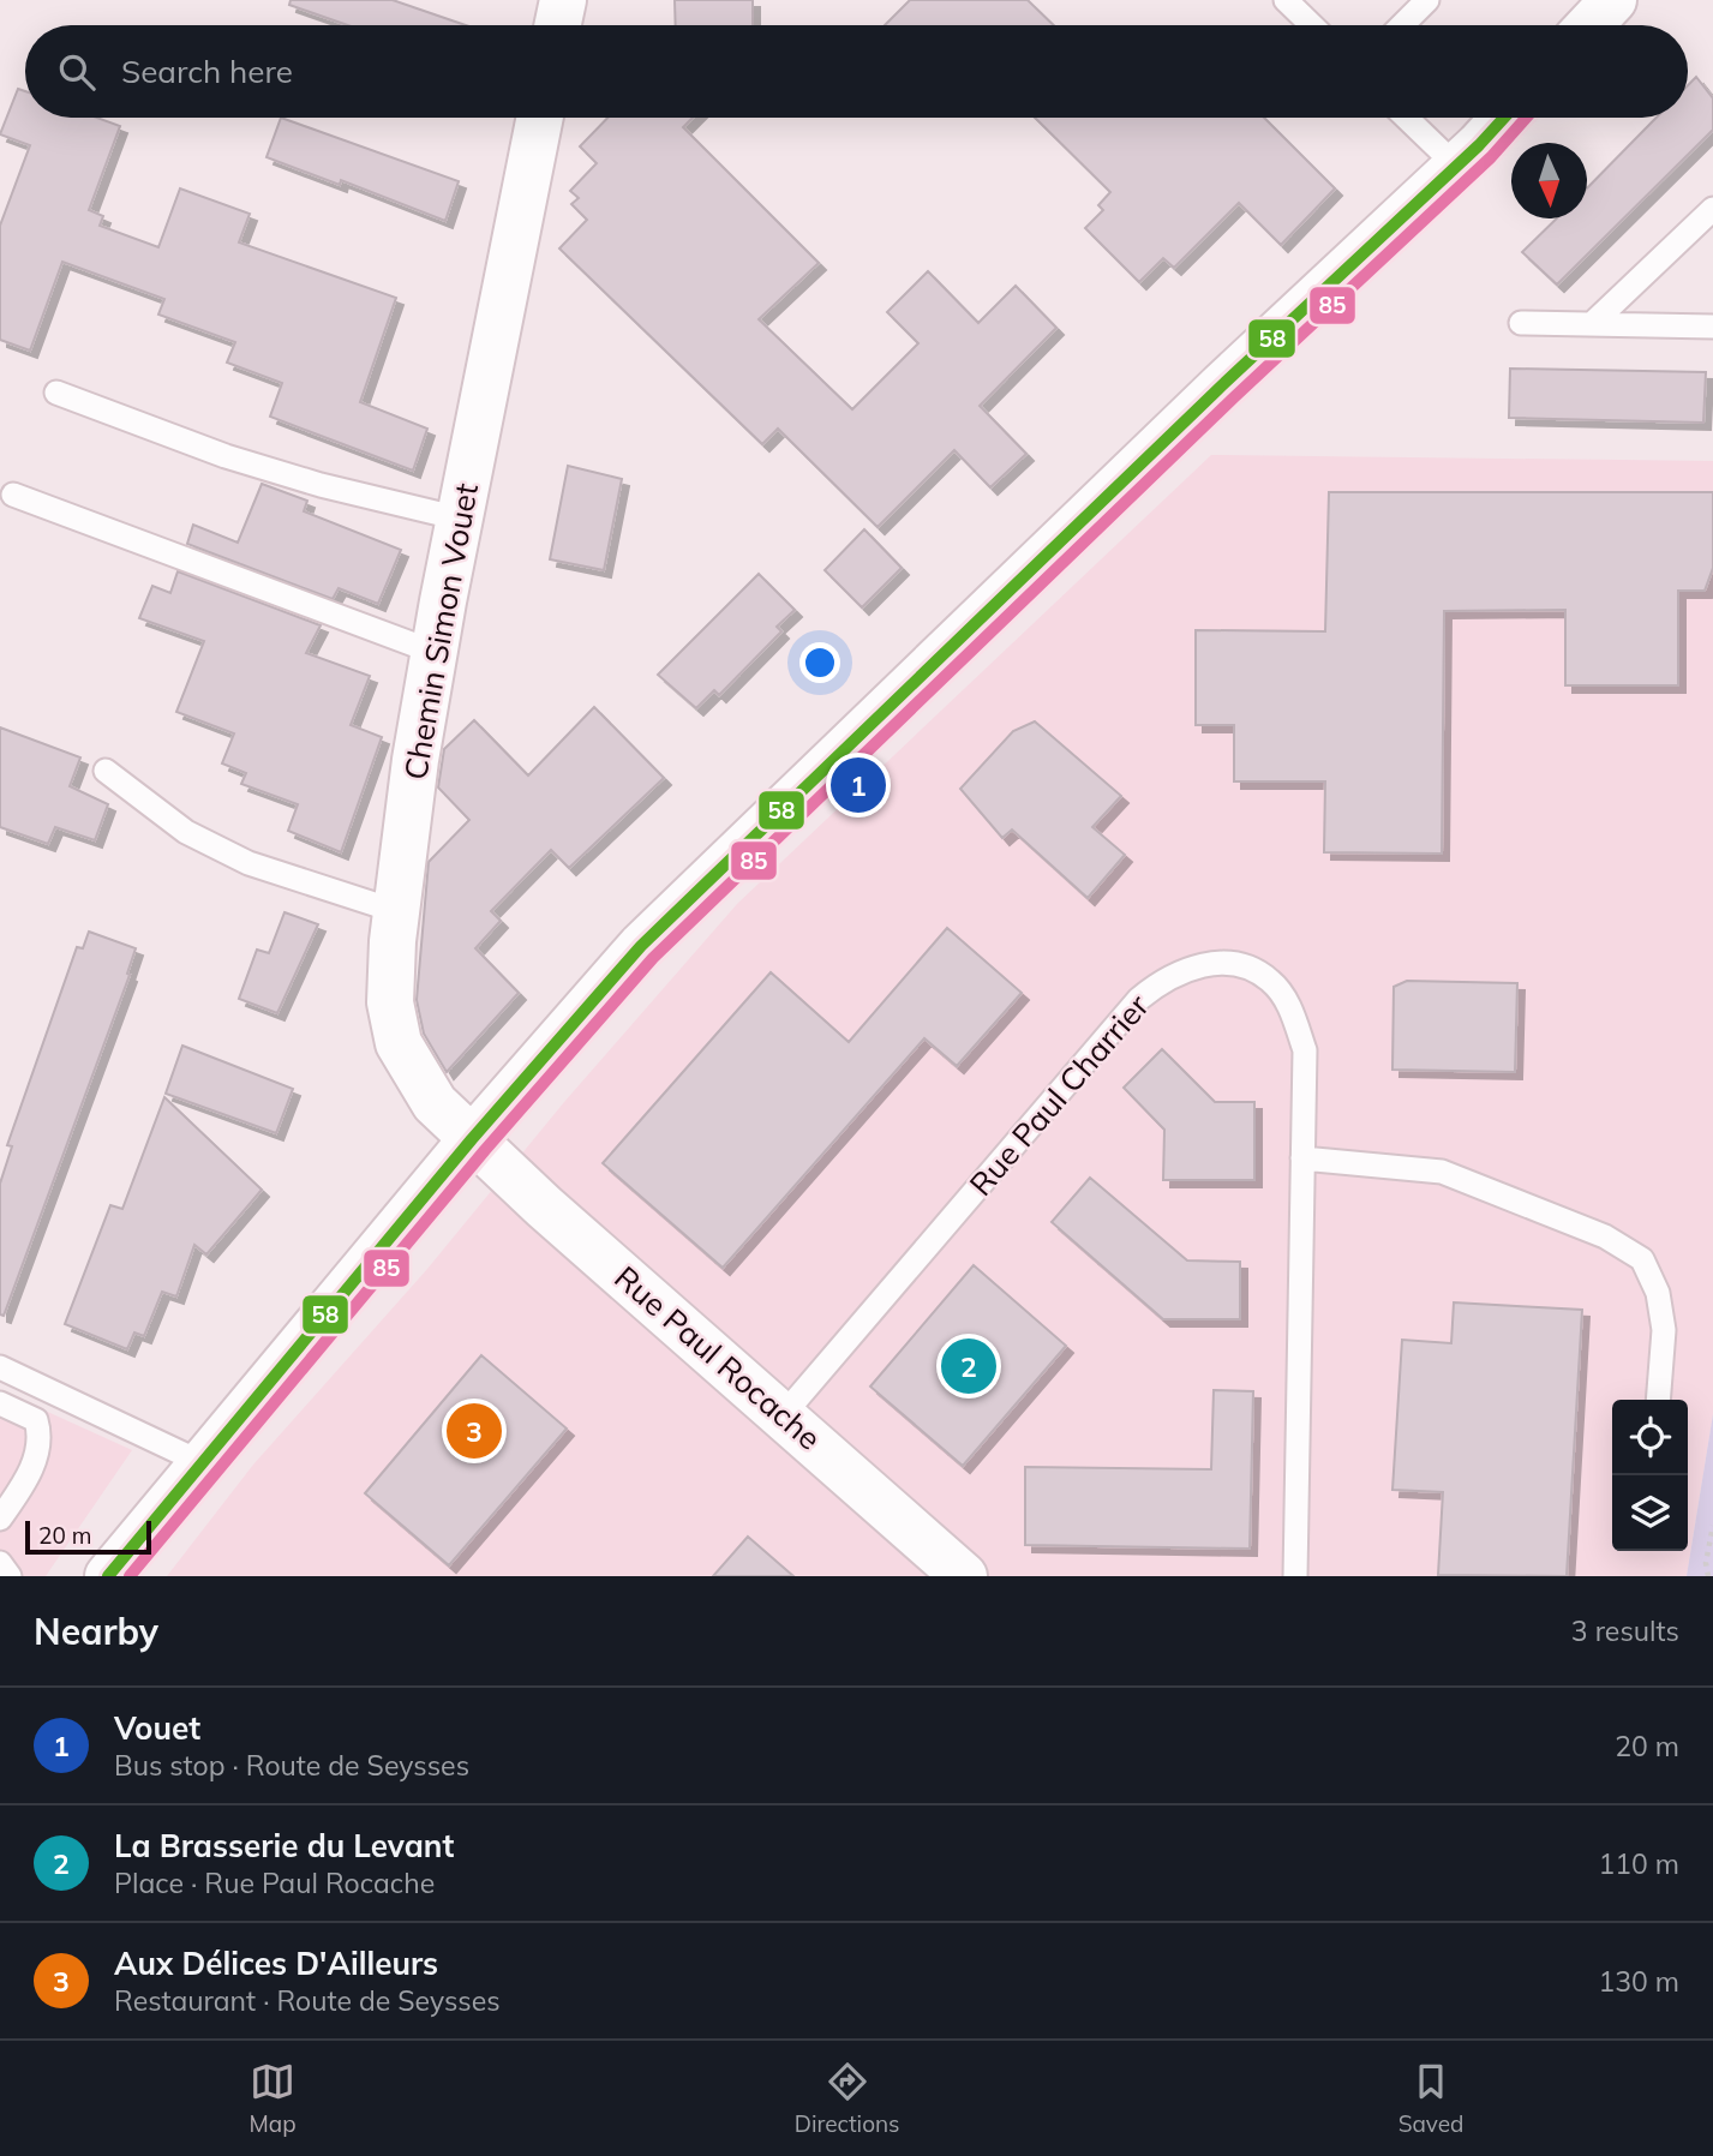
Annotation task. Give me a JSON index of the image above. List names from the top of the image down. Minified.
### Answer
{"streets":{"main road":["Chemin Simon Vouet","Rue Paul Rocache"],"lane":["Rue Paul Charrier"]},"crossings":[["Chemin Simon Vouet","Rue Paul Rocache"],["Rue Paul Charrier","Rue Paul Rocache"]],"lines":["transit line 58","transit line 85"],"scale_bar":"20 m","north":"bottom","page":{"search":"Search here","pins":["1","2","3"],"scale":"20 m","heading":["Nearby","3 results"],"list":[{"mark":"1","name":"Vouet","note":"Bus stop · Route de Seysses","value":"20 m"},{"mark":"2","name":"La Brasserie du Levant","note":"Place · Rue Paul Rocache","value":"110 m"},{"mark":"3","name":"Aux Délices D'Ailleurs","note":"Restaurant · Route de Seysses","value":"130 m"}],"nav":["Map","Directions","Saved"]}}
